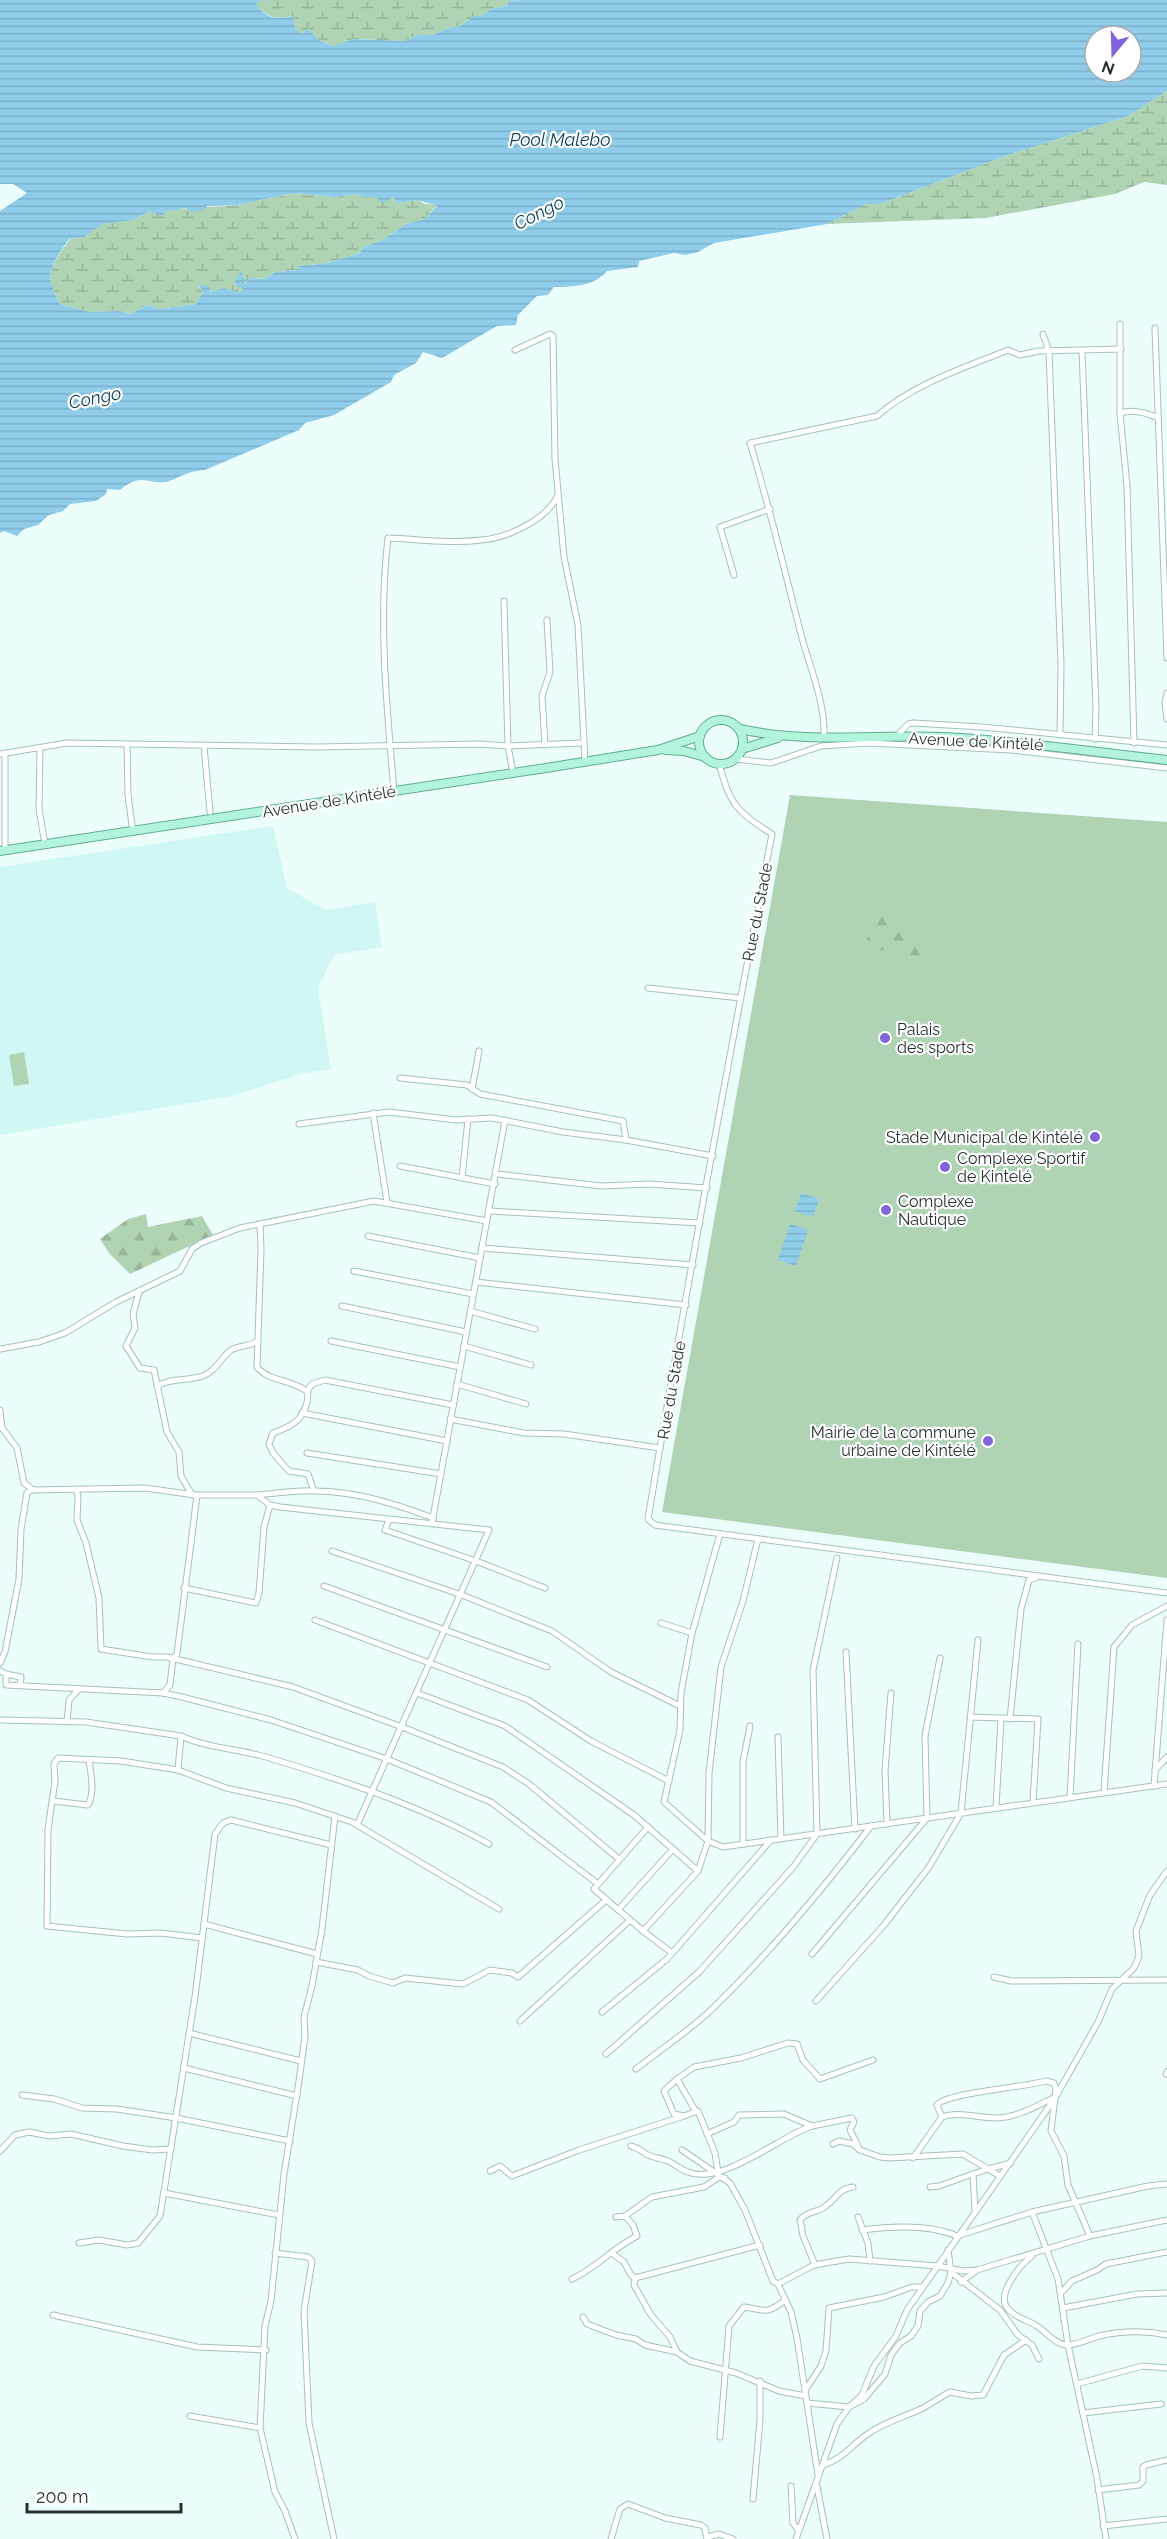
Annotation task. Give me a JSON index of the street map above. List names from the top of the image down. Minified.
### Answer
{"streets":{"main road":["Avenue de Kintélé"],"street":["Rue du Stade"]},"crossings":[["Avenue de Kintélé","Rue du Stade"]],"water":["Pool Malebo","Congo"],"places":["Palais des sports","Stade Municipal de Kintélé","Complexe Sportif de Kintelé","Complexe Nautique","Mairie de la commune urbaine de Kintélé"],"scale_bar":"200 m","north":"bottom"}
